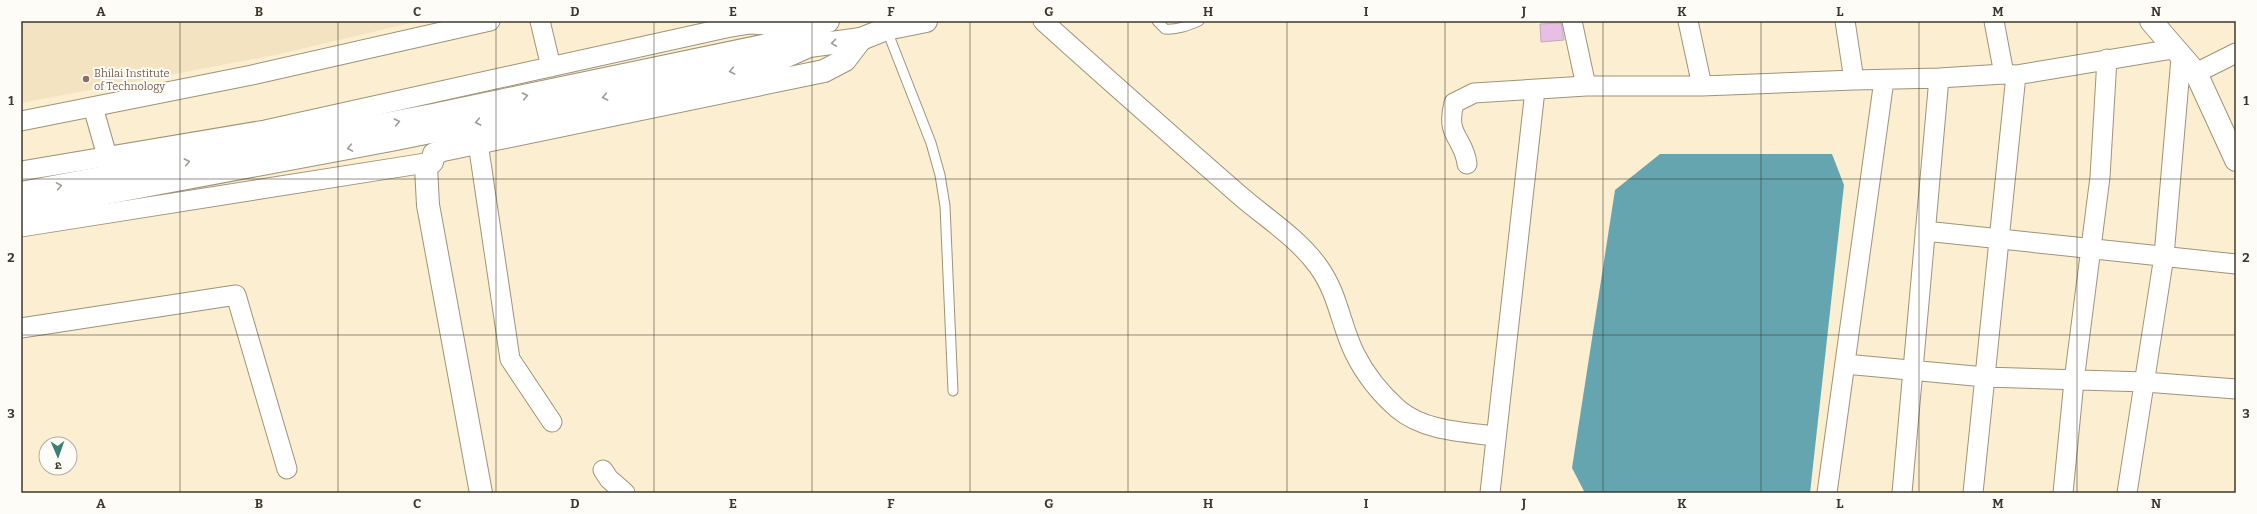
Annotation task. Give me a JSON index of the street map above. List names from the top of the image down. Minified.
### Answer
{"places":["Bhilai Institute of Technology"],"north":"bottom","grid":{"columns":["A","B","C","D","E","F","G","H","I","J","K","L","M","N"],"rows":["1","2","3"]}}
